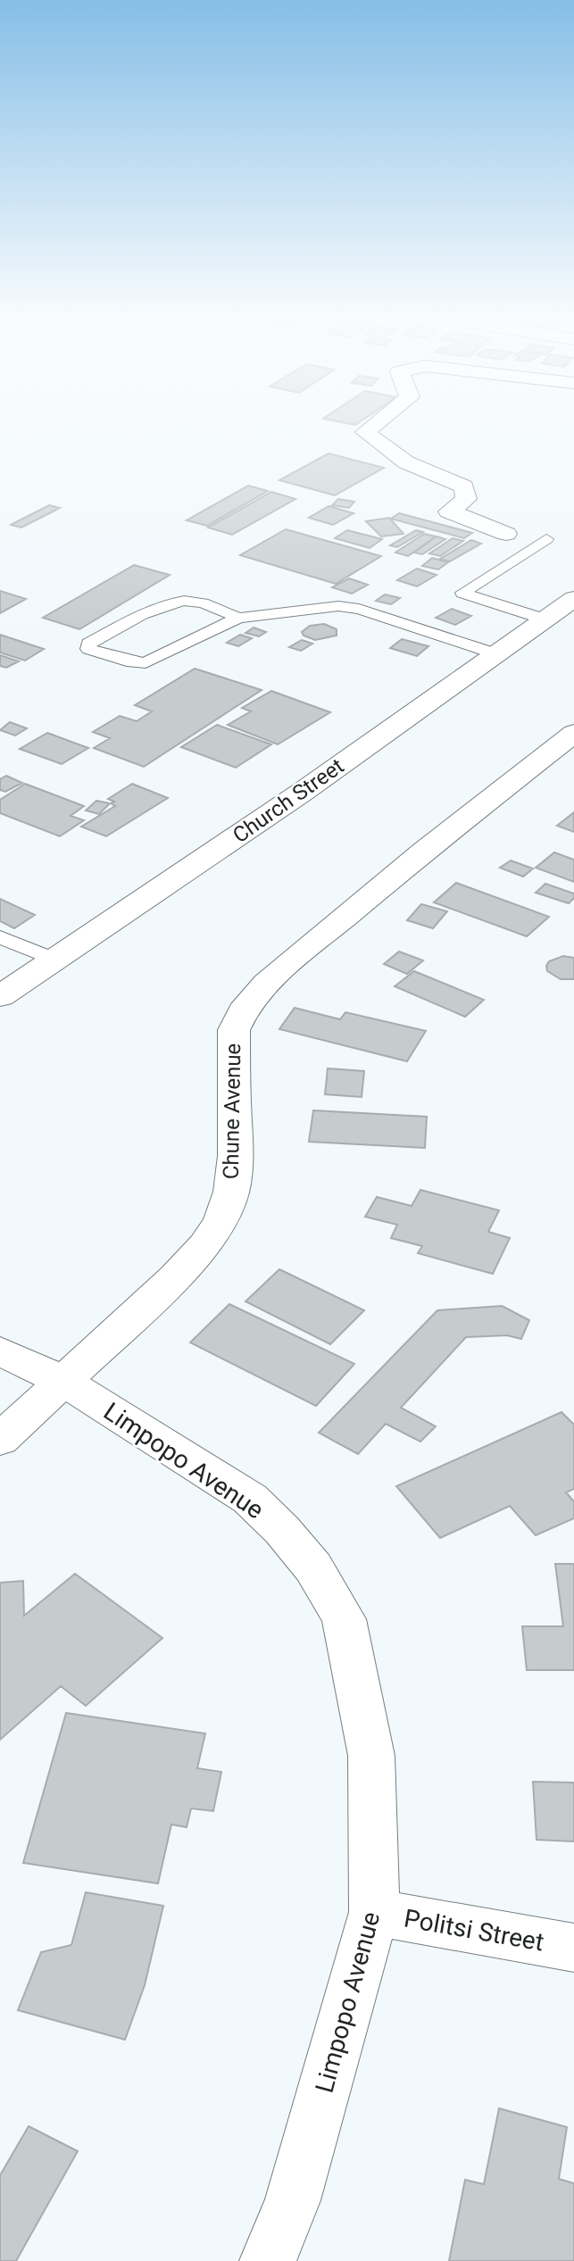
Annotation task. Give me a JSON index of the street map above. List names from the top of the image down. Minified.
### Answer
{"streets":{"street":["Church Street","Chune Avenue","Limpopo Avenue","Politsi Street"]},"crossings":[["Chune Avenue","Limpopo Avenue"],["Limpopo Avenue","Politsi Street"]]}
